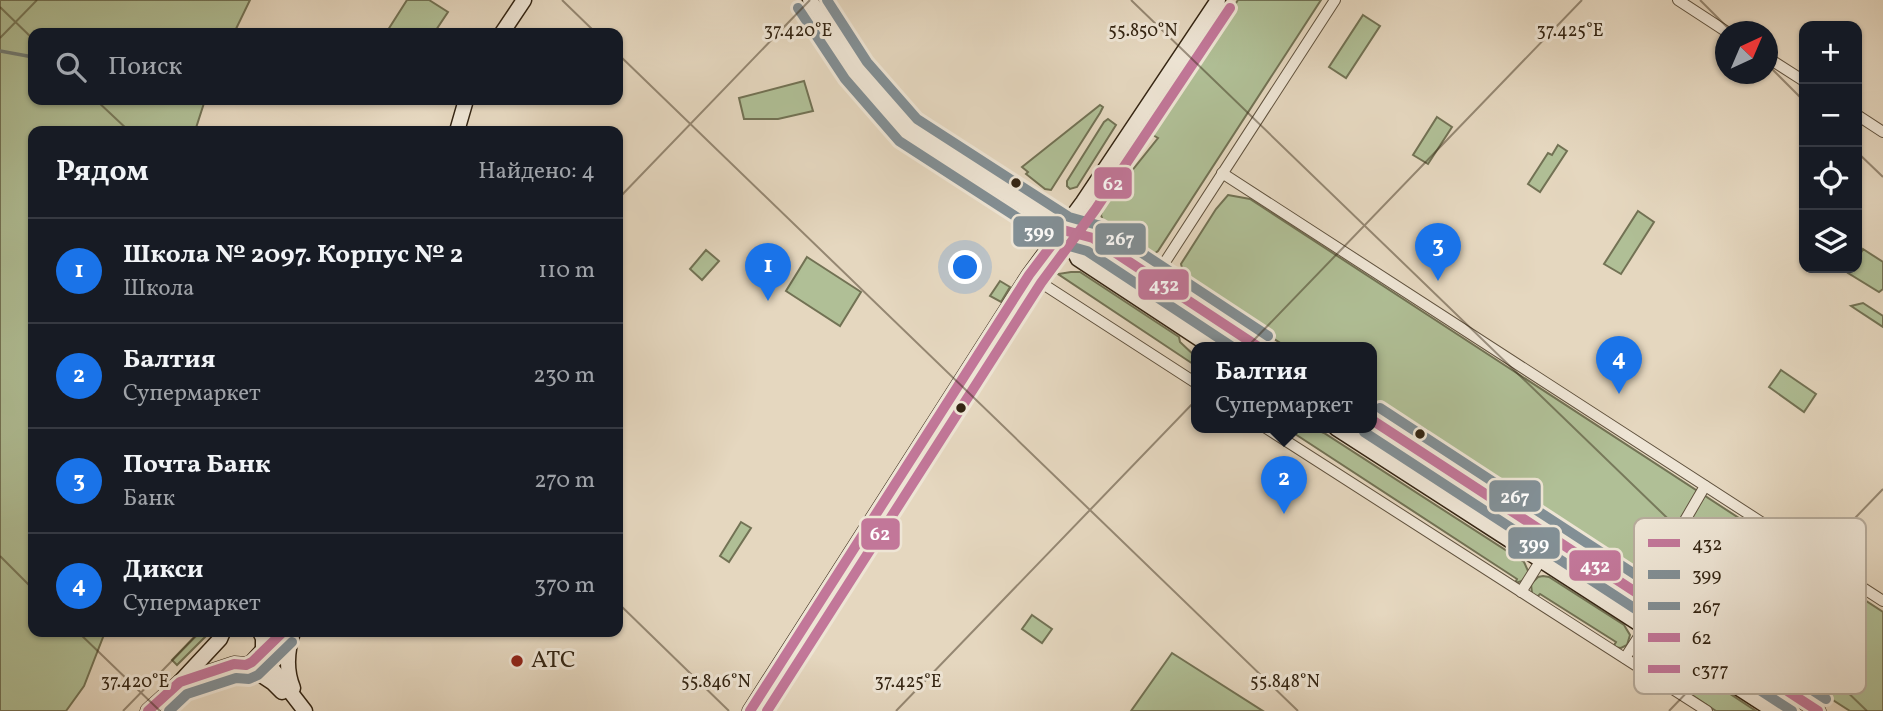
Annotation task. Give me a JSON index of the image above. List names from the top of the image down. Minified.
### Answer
{"places":["АТС"],"lines":["transit line 267","transit line 399","transit line 62","transit line 432","transit line с377"],"legend":["432","399","267","62","с377"],"north":"top right","page":{"map_buttons":["+","−"],"search":"Поиск","heading":["Рядом","Найдено: 4"],"list":[{"mark":"1","name":"Школа № 2097. Корпус № 2","note":"Школа","value":"110 m"},{"mark":"2","name":"Балтия","note":"Супермаркет","value":"230 m"},{"mark":"3","name":"Почта Банк","note":"Банк","value":"270 m"},{"mark":"4","name":"Дикси","note":"Супермаркет","value":"370 m"}],"pins":["3","1","4","2"],"popup":["Балтия","Супермаркет"]},"coordinates":["55.850°N","37.420°E","37.425°E","55.846°N","55.848°N"]}
